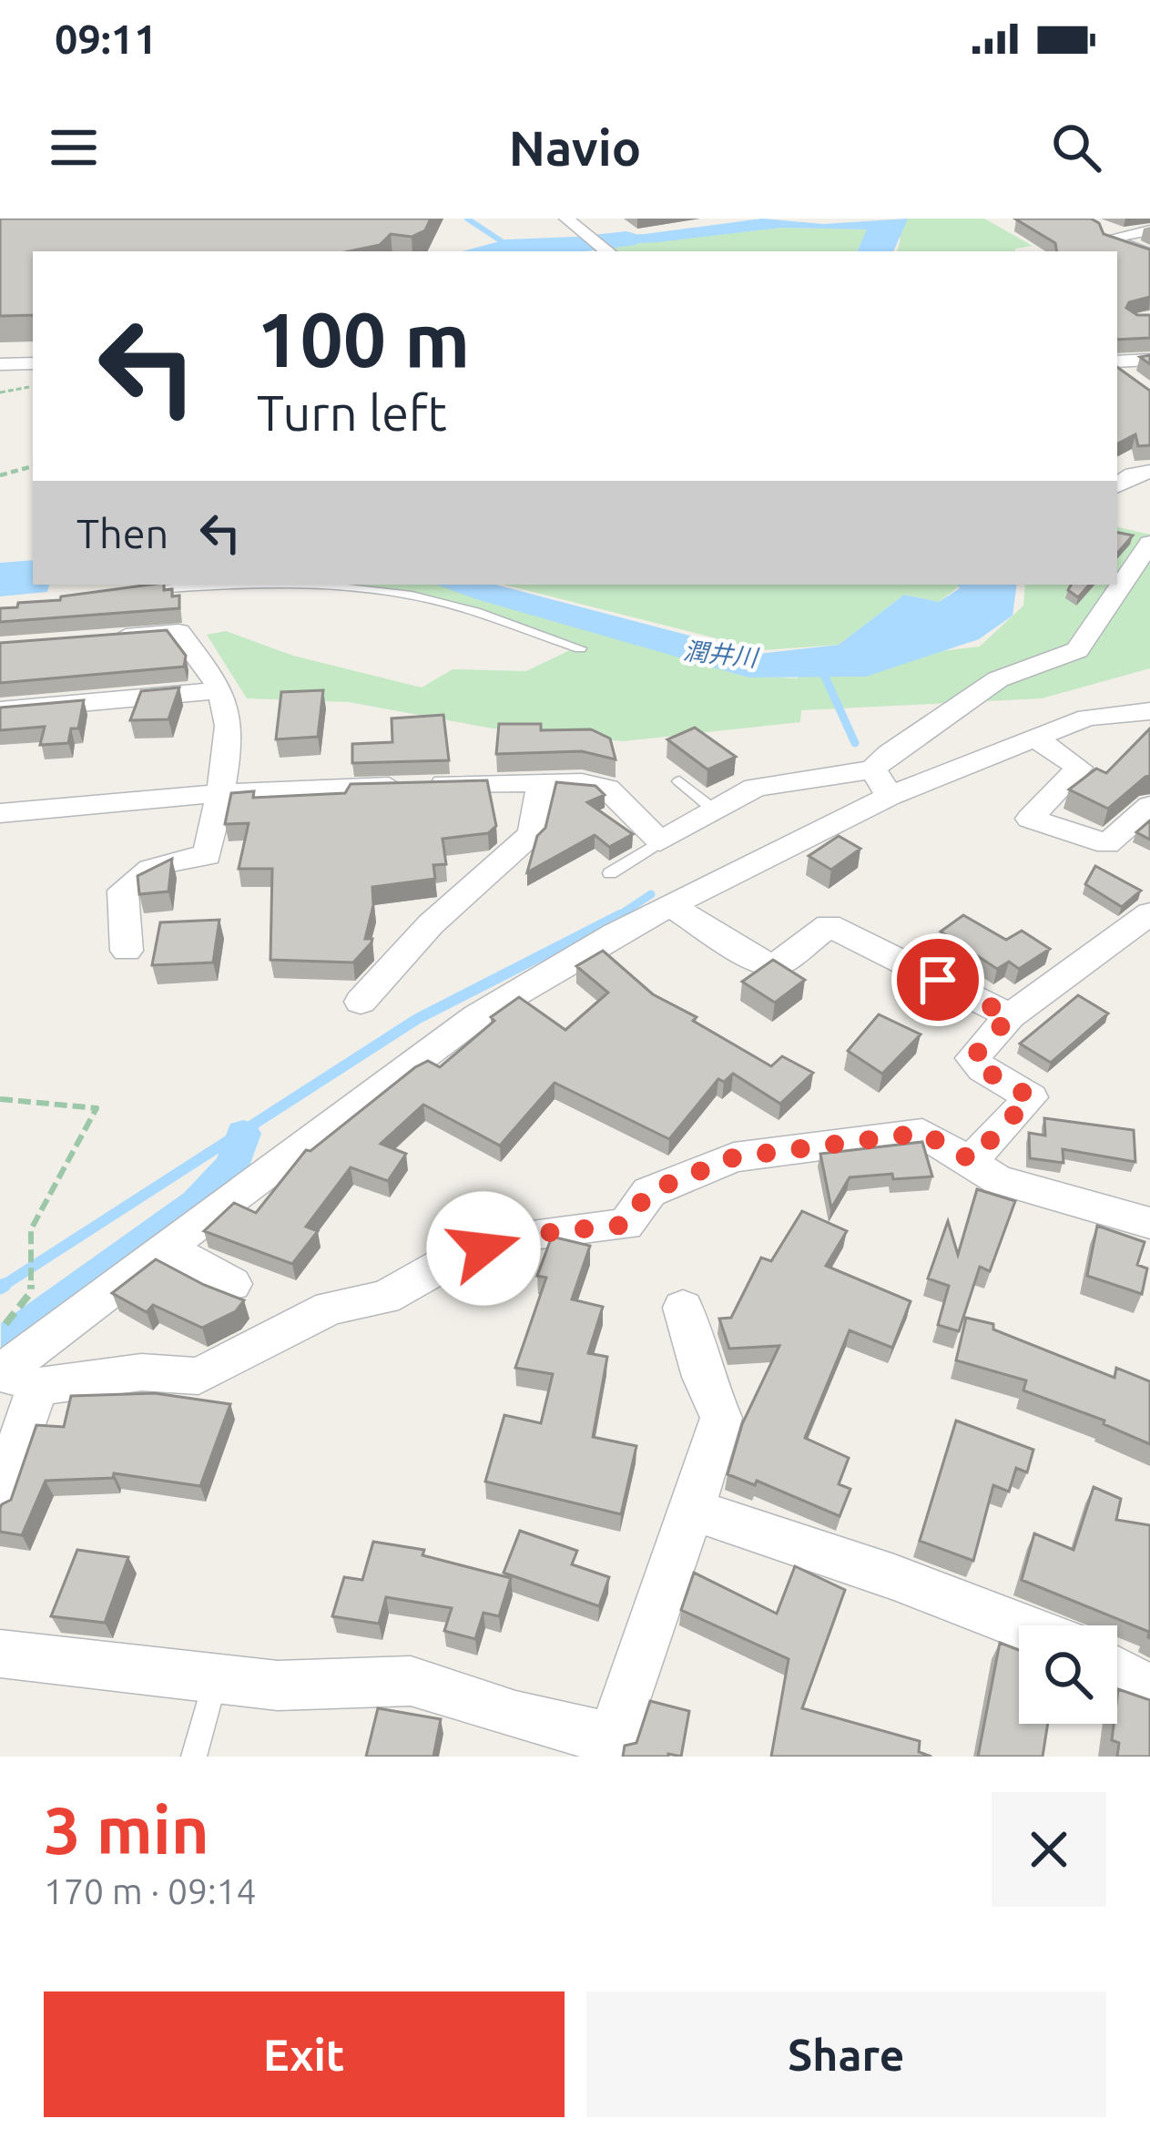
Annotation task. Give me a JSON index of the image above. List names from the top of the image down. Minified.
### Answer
{"water":["潤井川"],"page":{"status":"09:11","header":"Navio","turn":["100 m","Turn left"],"then":"Then","heading":["3 min","170 m · 09:14"],"buttons":["Exit","Share"]}}
